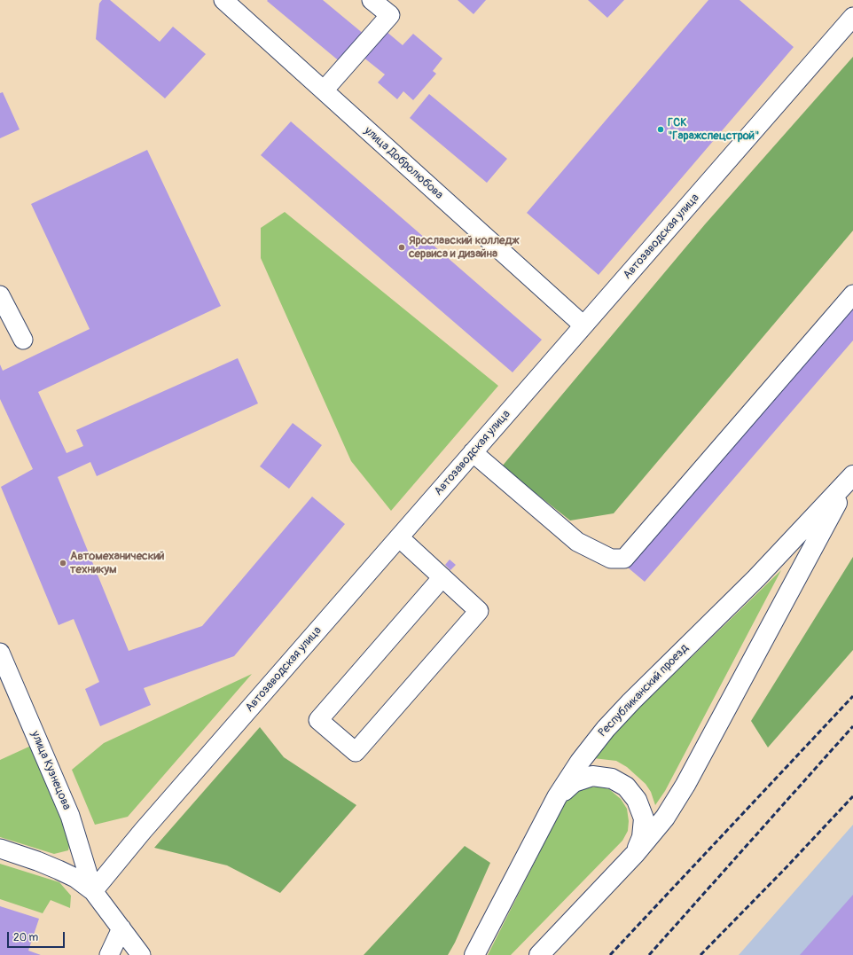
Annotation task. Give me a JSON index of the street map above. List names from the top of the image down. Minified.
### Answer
{"streets":{"main road":["Республиканский проезд"],"street":["улица Добролюбова","Автозаводская улица","улица Кузнецова"]},"crossings":[["улица Добролюбова","Автозаводская улица"],["Автозаводская улица","улица Кузнецова"]],"places":["ГСК \"Гаражспецстрой\"","Ярославский колледж сервиса и дизайна","Автомеханический техникум"],"scale_bar":"20 m"}
